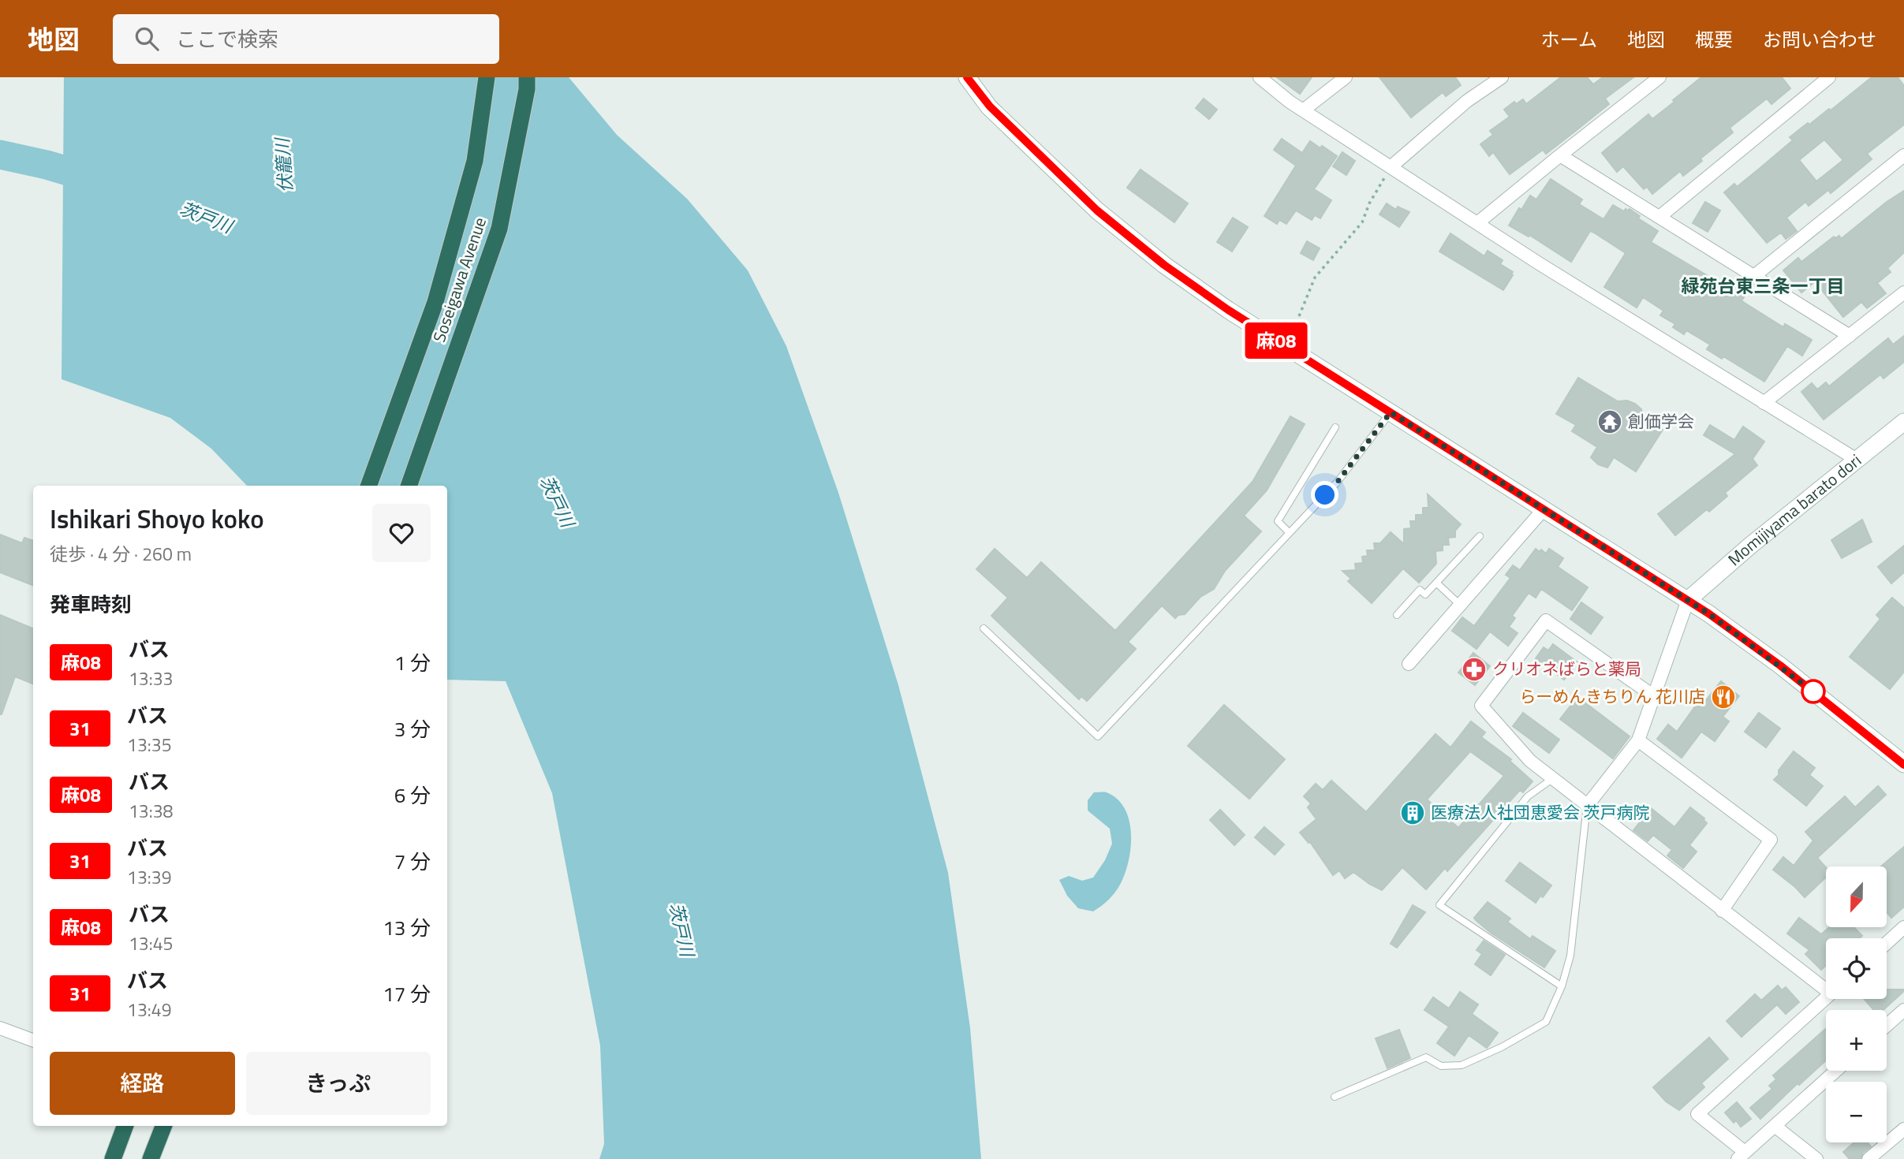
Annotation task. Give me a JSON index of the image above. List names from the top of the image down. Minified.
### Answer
{"streets":{"highway":["Soseigawa Avenue"],"main road":["Momijiyama barato dori"]},"districts":["緑苑台東三条一丁目"],"water":["伏籠川","茨戸川"],"places":{"temple":["創価学会"],"pharmacy":["クリオネばらと薬局"],"restaurant":["らーめんきちりん 花川店"],"building":["医療法人社団恵愛会 茨戸病院"]},"lines":["bus line 麻08"],"north":"bottom","page":{"header":"地図","search":"ここで検索","nav":["ホーム","地図","概要","お問い合わせ"],"on_map":"麻08","heading":[["Ishikari Shoyo koko","徒歩 · 4 分 · 260 m"],"発車時刻"],"list":[{"mark":"麻08","name":"バス","note":"13:33","value":"1 分"},{"mark":"31","name":"バス","note":"13:35","value":"3 分"},{"mark":"麻08","name":"バス","note":"13:38","value":"6 分"},{"mark":"31","name":"バス","note":"13:39","value":"7 分"},{"mark":"麻08","name":"バス","note":"13:45","value":"13 分"},{"mark":"31","name":"バス","note":"13:49","value":"17 分"}],"map_buttons":["+","−"],"buttons":["経路","きっぷ"]}}
